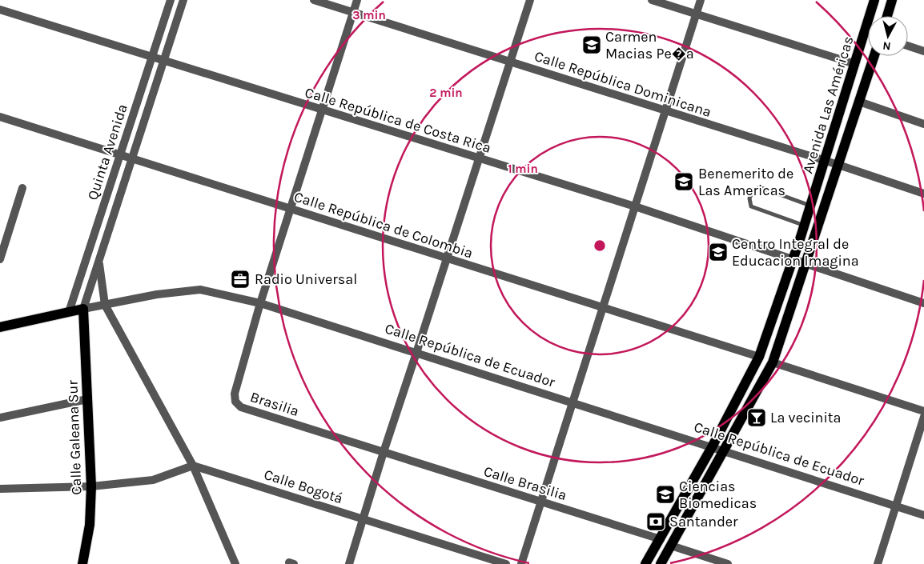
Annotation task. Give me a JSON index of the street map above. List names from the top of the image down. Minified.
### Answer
{"streets":{"main road":["Avenida Las Américas","Calle República de Ecuador","Calle Galeana Sur"],"street":["Calle República Dominicana","Calle República de Costa Rica","Quinta Avenida","Calle República de Colombia","Brasilia","Calle Brasilia","Calle Bogotá"]},"crossings":[["Calle República Dominicana","Avenida Las Américas"],["Avenida Las Américas","Calle República de Costa Rica"],["Avenida Las Américas","Calle República de Colombia"],["Avenida Las Américas","Calle República de Ecuador"],["Avenida Las Américas","Calle Brasilia"],["Calle República de Costa Rica","Quinta Avenida"],["Quinta Avenida","Calle República de Colombia"],["Quinta Avenida","Calle República de Ecuador"],["Quinta Avenida","Calle Galeana Sur"],["Calle República de Ecuador","Brasilia"],["Calle República de Ecuador","Calle Galeana Sur"],["Brasilia","Calle Brasilia"]],"places":{"school or university":["Carmen Macias Pe�a","Benemerito de Las Americas","Centro Integral de Educacion Imagina","Ciencias Biomedicas"],"office":["Radio Universal"],"bar":["La vecinita"],"bank":["Santander"]},"north":"bottom","rings":["3 min","2 min","1 min"]}
